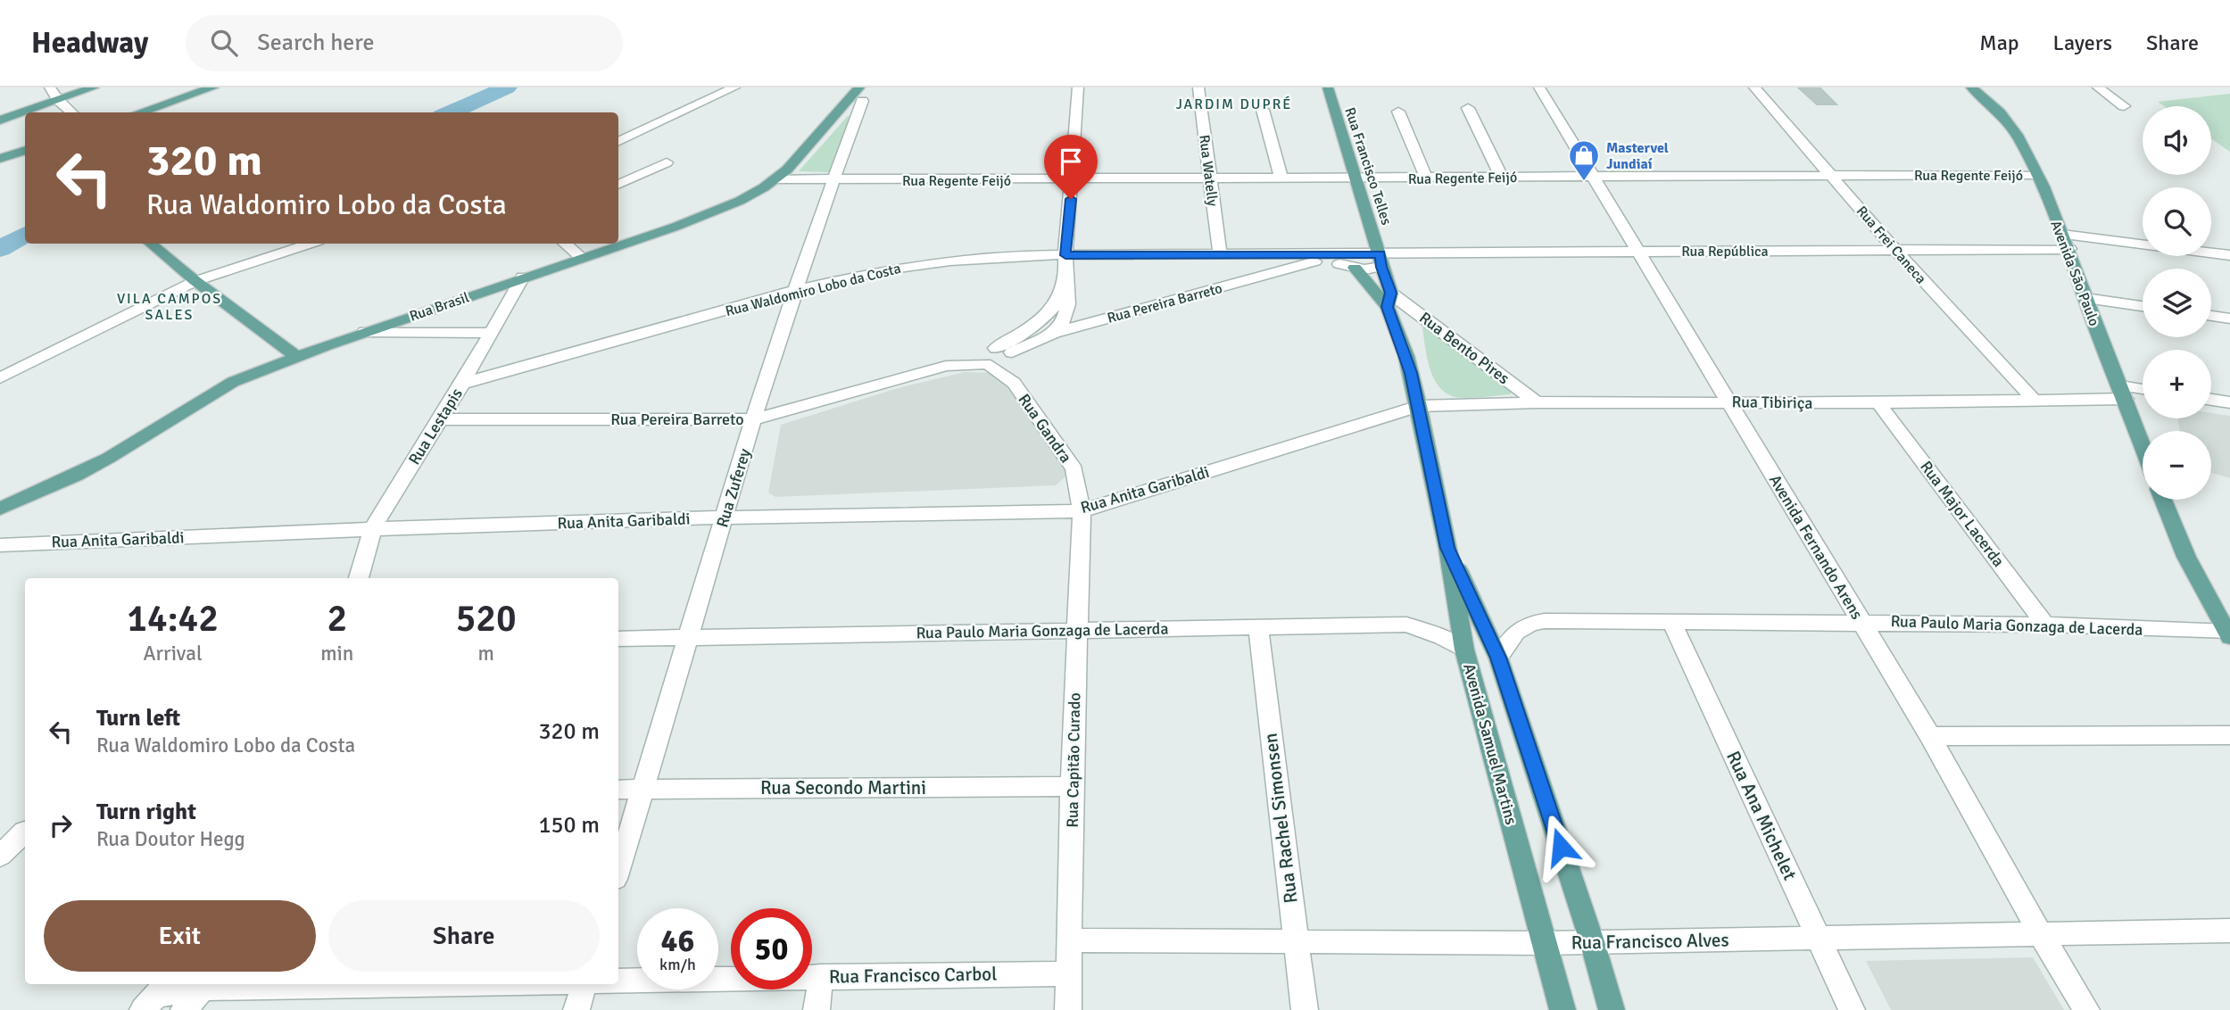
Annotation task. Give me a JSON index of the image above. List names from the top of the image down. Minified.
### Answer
{"streets":{"main road":["Rua Francisco Telles","Avenida São Paulo","Rua Brasil","Avenida Samuel Martins"],"street":["Rua Watelly","Rua Regente Feijó","Rua Frei Caneca","Rua República","Rua Waldomiro Lobo da Costa","Rua Pereira Barreto","Rua Bento Pires","Rua Tibiriça","Rua Lestapis","Rua Gandra","Rua Zuferey","Rua Anita Garibaldi","Rua Major Lacerda","Avenida Fernando Arens","Rua Paulo Maria Gonzaga de Lacerda","Rua Capitão Curado","Rua Secondo Martini","Rua Ana Michelet","Rua Rachel Simonsen","Rua Francisco Alves","Rua Francisco Carbol"]},"crossings":[["Rua Francisco Telles","Rua Regente Feijó"],["Rua Francisco Telles","Rua República"],["Rua Francisco Telles","Rua Waldomiro Lobo da Costa"],["Rua Francisco Telles","Avenida Samuel Martins"],["Rua Watelly","Rua Regente Feijó"],["Rua Watelly","Rua Waldomiro Lobo da Costa"],["Rua Regente Feijó","Rua Frei Caneca"],["Rua Regente Feijó","Avenida São Paulo"],["Rua Regente Feijó","Rua Brasil"],["Rua Regente Feijó","Rua Zuferey"],["Rua Regente Feijó","Avenida Fernando Arens"],["Rua Frei Caneca","Rua República"],["Rua Frei Caneca","Rua Tibiriça"],["Rua República","Avenida São Paulo"],["Rua República","Rua Waldomiro Lobo da Costa"],["Rua República","Avenida Fernando Arens"],["Rua República","Avenida Samuel Martins"],["Avenida São Paulo","Rua Tibiriça"],["Rua Waldomiro Lobo da Costa","Rua Pereira Barreto"],["Rua Waldomiro Lobo da Costa","Rua Lestapis"],["Rua Waldomiro Lobo da Costa","Rua Zuferey"],["Rua Waldomiro Lobo da Costa","Avenida Samuel Martins"],["Rua Pereira Barreto","Rua Lestapis"],["Rua Pereira Barreto","Rua Gandra"],["Rua Pereira Barreto","Rua Zuferey"],["Rua Brasil","Rua Lestapis"],["Rua Brasil","Rua Zuferey"],["Rua Bento Pires","Rua Tibiriça"],["Rua Bento Pires","Avenida Samuel Martins"],["Rua Tibiriça","Rua Anita Garibaldi"],["Rua Tibiriça","Rua Major Lacerda"],["Rua Tibiriça","Avenida Fernando Arens"],["Rua Tibiriça","Avenida Samuel Martins"],["Rua Lestapis","Rua Anita Garibaldi"],["Rua Gandra","Rua Anita Garibaldi"],["Rua Gandra","Rua Capitão Curado"],["Rua Zuferey","Rua Anita Garibaldi"],["Rua Zuferey","Rua Paulo Maria Gonzaga de Lacerda"],["Rua Zuferey","Rua Secondo Martini"],["Rua Anita Garibaldi","Avenida Samuel Martins"],["Rua Anita Garibaldi","Rua Capitão Curado"],["Rua Major Lacerda","Rua Paulo Maria Gonzaga de Lacerda"],["Avenida Fernando Arens","Rua Paulo Maria Gonzaga de Lacerda"],["Avenida Fernando Arens","Rua Francisco Alves"],["Rua Paulo Maria Gonzaga de Lacerda","Avenida Samuel Martins"],["Rua Paulo Maria Gonzaga de Lacerda","Rua Capitão Curado"],["Rua Paulo Maria Gonzaga de Lacerda","Rua Ana Michelet"],["Rua Paulo Maria Gonzaga de Lacerda","Rua Rachel Simonsen"],["Avenida Samuel Martins","Rua Francisco Alves"],["Rua Capitão Curado","Rua Secondo Martini"],["Rua Capitão Curado","Rua Francisco Alves"],["Rua Capitão Curado","Rua Francisco Carbol"],["Rua Ana Michelet","Rua Francisco Alves"],["Rua Rachel Simonsen","Rua Francisco Alves"]],"districts":["JARDIM DUPRÉ","VILA CAMPOS SALES"],"places":{"shop":["Mastervel Jundiaí"]},"page":{"header":"Headway","search":"Search here","nav":["Map","Layers","Share"],"map_buttons":["+","−"],"turn":["320 m","Rua Waldomiro Lobo da Costa"],"eta":["14:42","Arrival","2","min","520","m"],"list":[{"name":"Turn left","note":"Rua Waldomiro Lobo da Costa","value":"320 m"},{"name":"Turn right","note":"Rua Doutor Hegg","value":"150 m"}],"buttons":["Exit","Share"],"speed":"46 km/h","limit":"50"}}
